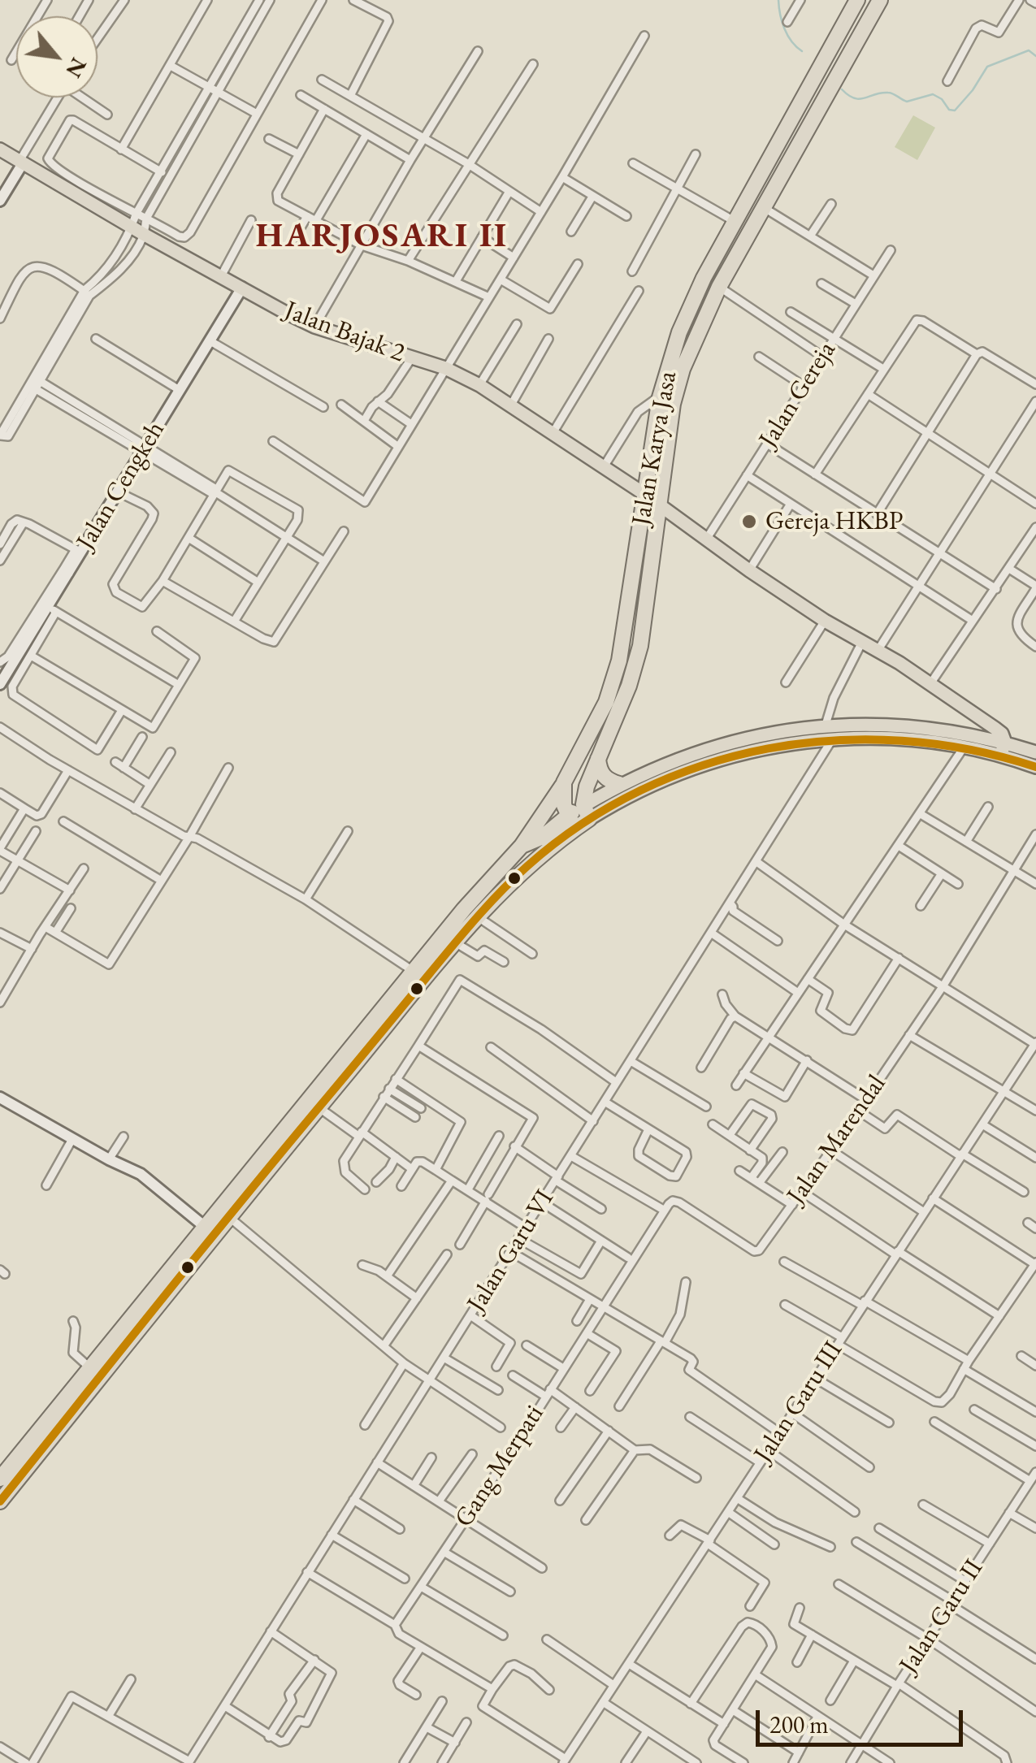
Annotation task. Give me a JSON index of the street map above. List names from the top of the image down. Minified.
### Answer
{"streets":{"highway":["Jalan Karya Jasa"],"main road":["Jalan Bajak 2"],"street":["Jalan Gereja","Jalan Cengkeh","Jalan Marendal","Jalan Garu VI","Jalan Garu III","Gang Merpati","Jalan Garu II"]},"crossings":[["Jalan Bajak 2","Jalan Karya Jasa"],["Jalan Bajak 2","Jalan Cengkeh"]],"districts":["HARJOSARI II"],"places":["Gereja HKBP"],"scale_bar":"200 m","north":"bottom right"}
